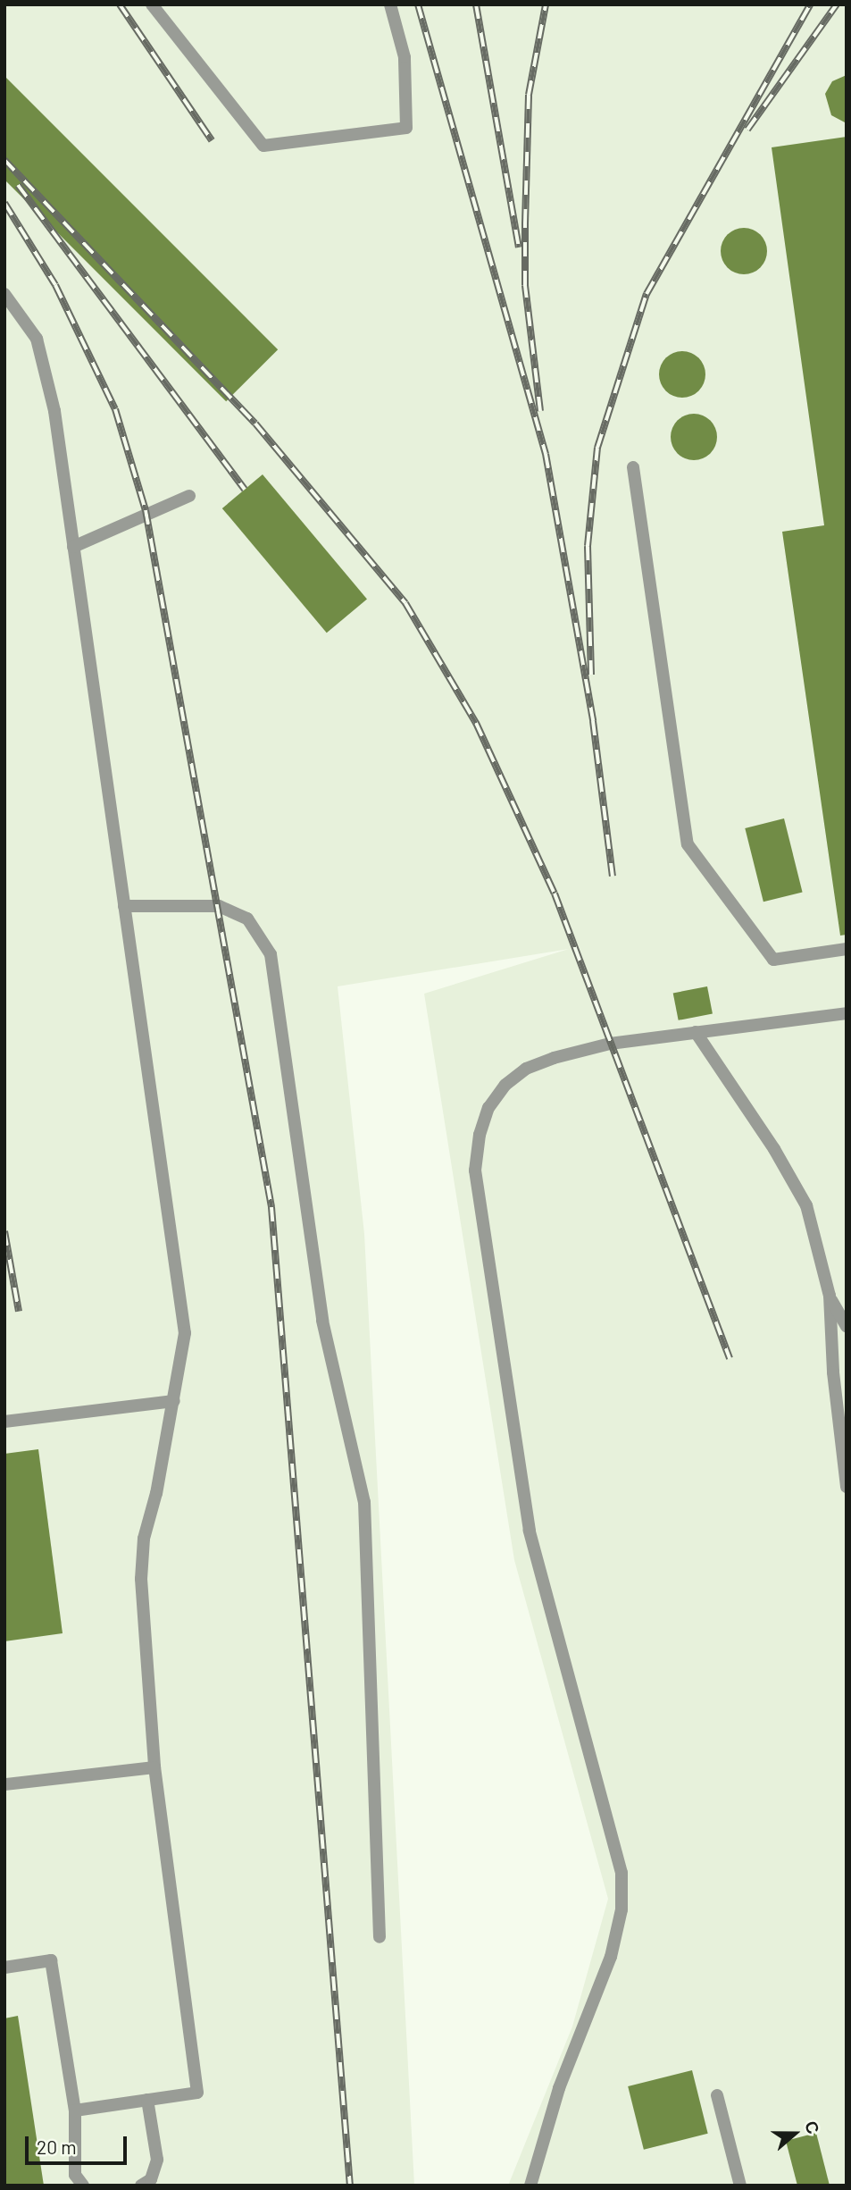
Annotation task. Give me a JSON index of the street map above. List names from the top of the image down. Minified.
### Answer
{"scale_bar":"20 m","north":"right"}
